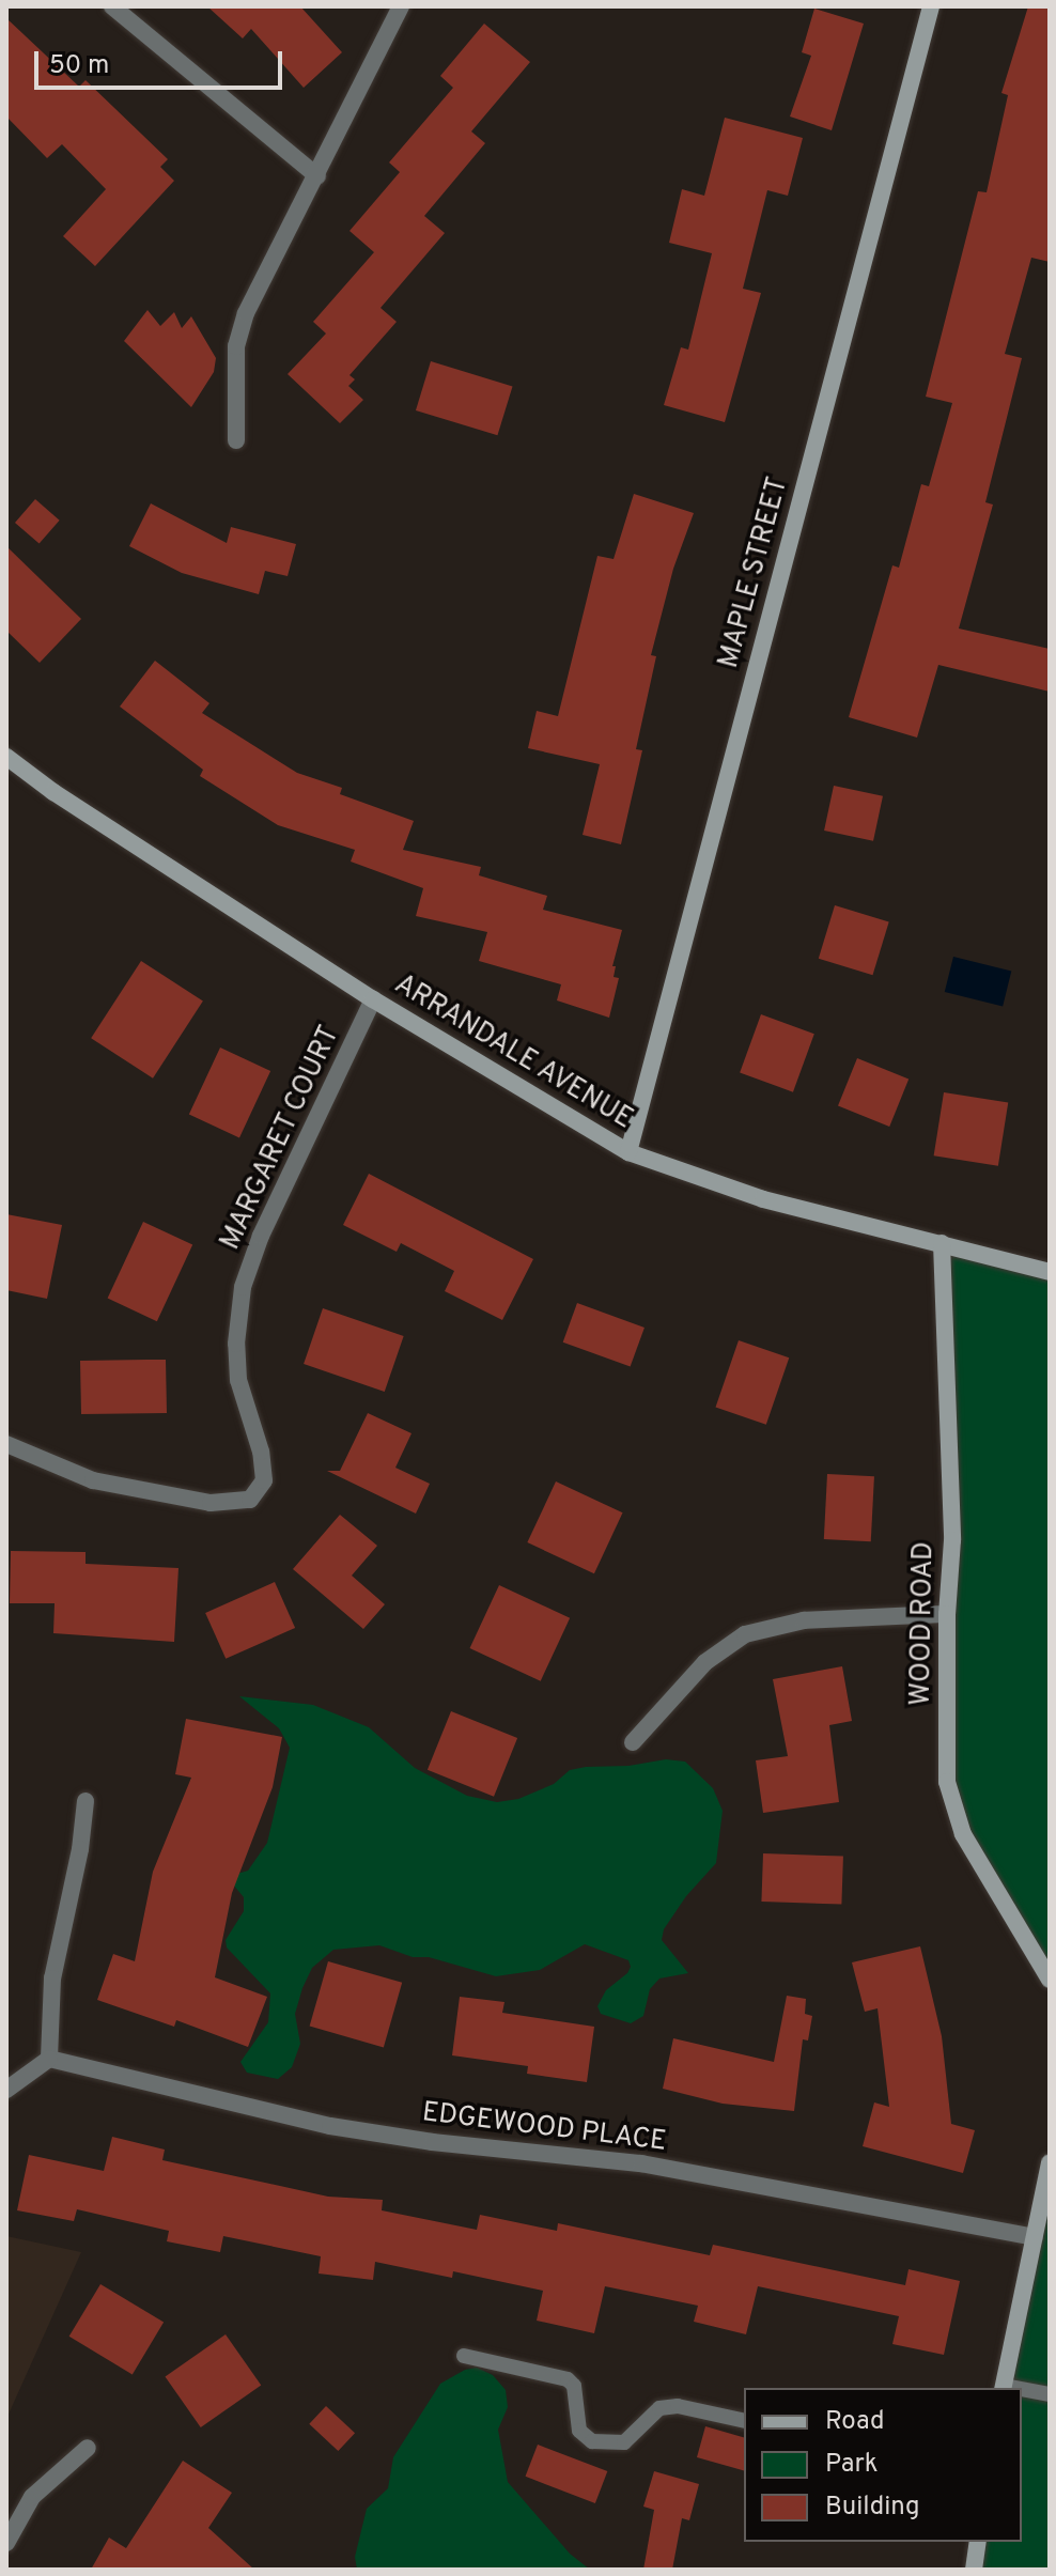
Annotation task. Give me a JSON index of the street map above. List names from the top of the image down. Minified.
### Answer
{"streets":{"street":["MAPLE STREET","ARRANDALE AVENUE","MARGARET COURT","WOOD ROAD","EDGEWOOD PLACE"]},"crossings":[["MAPLE STREET","ARRANDALE AVENUE"],["ARRANDALE AVENUE","MARGARET COURT"],["ARRANDALE AVENUE","WOOD ROAD"]],"legend":["Road","Park","Building"],"scale_bar":"50 m"}
